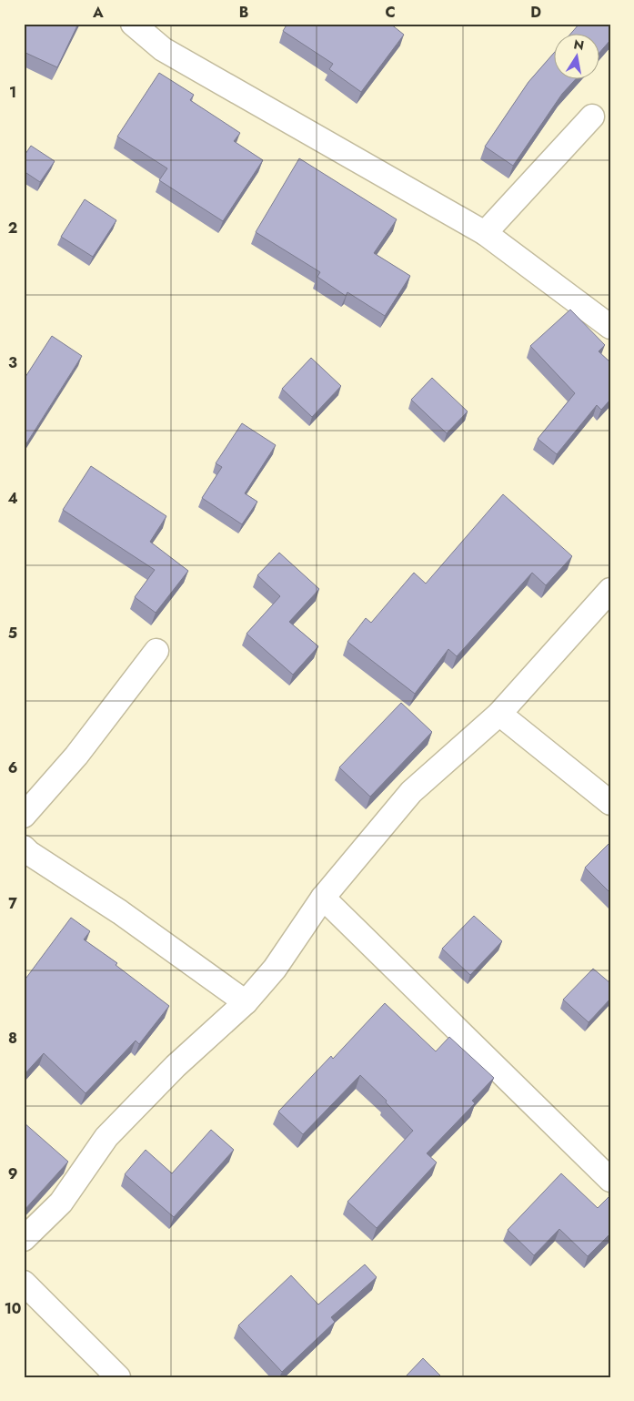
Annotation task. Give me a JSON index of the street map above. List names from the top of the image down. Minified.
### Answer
{"north":"top","grid":{"columns":["A","B","C","D"],"rows":["1","2","3","4","5","6","7","8","9","10"]}}
